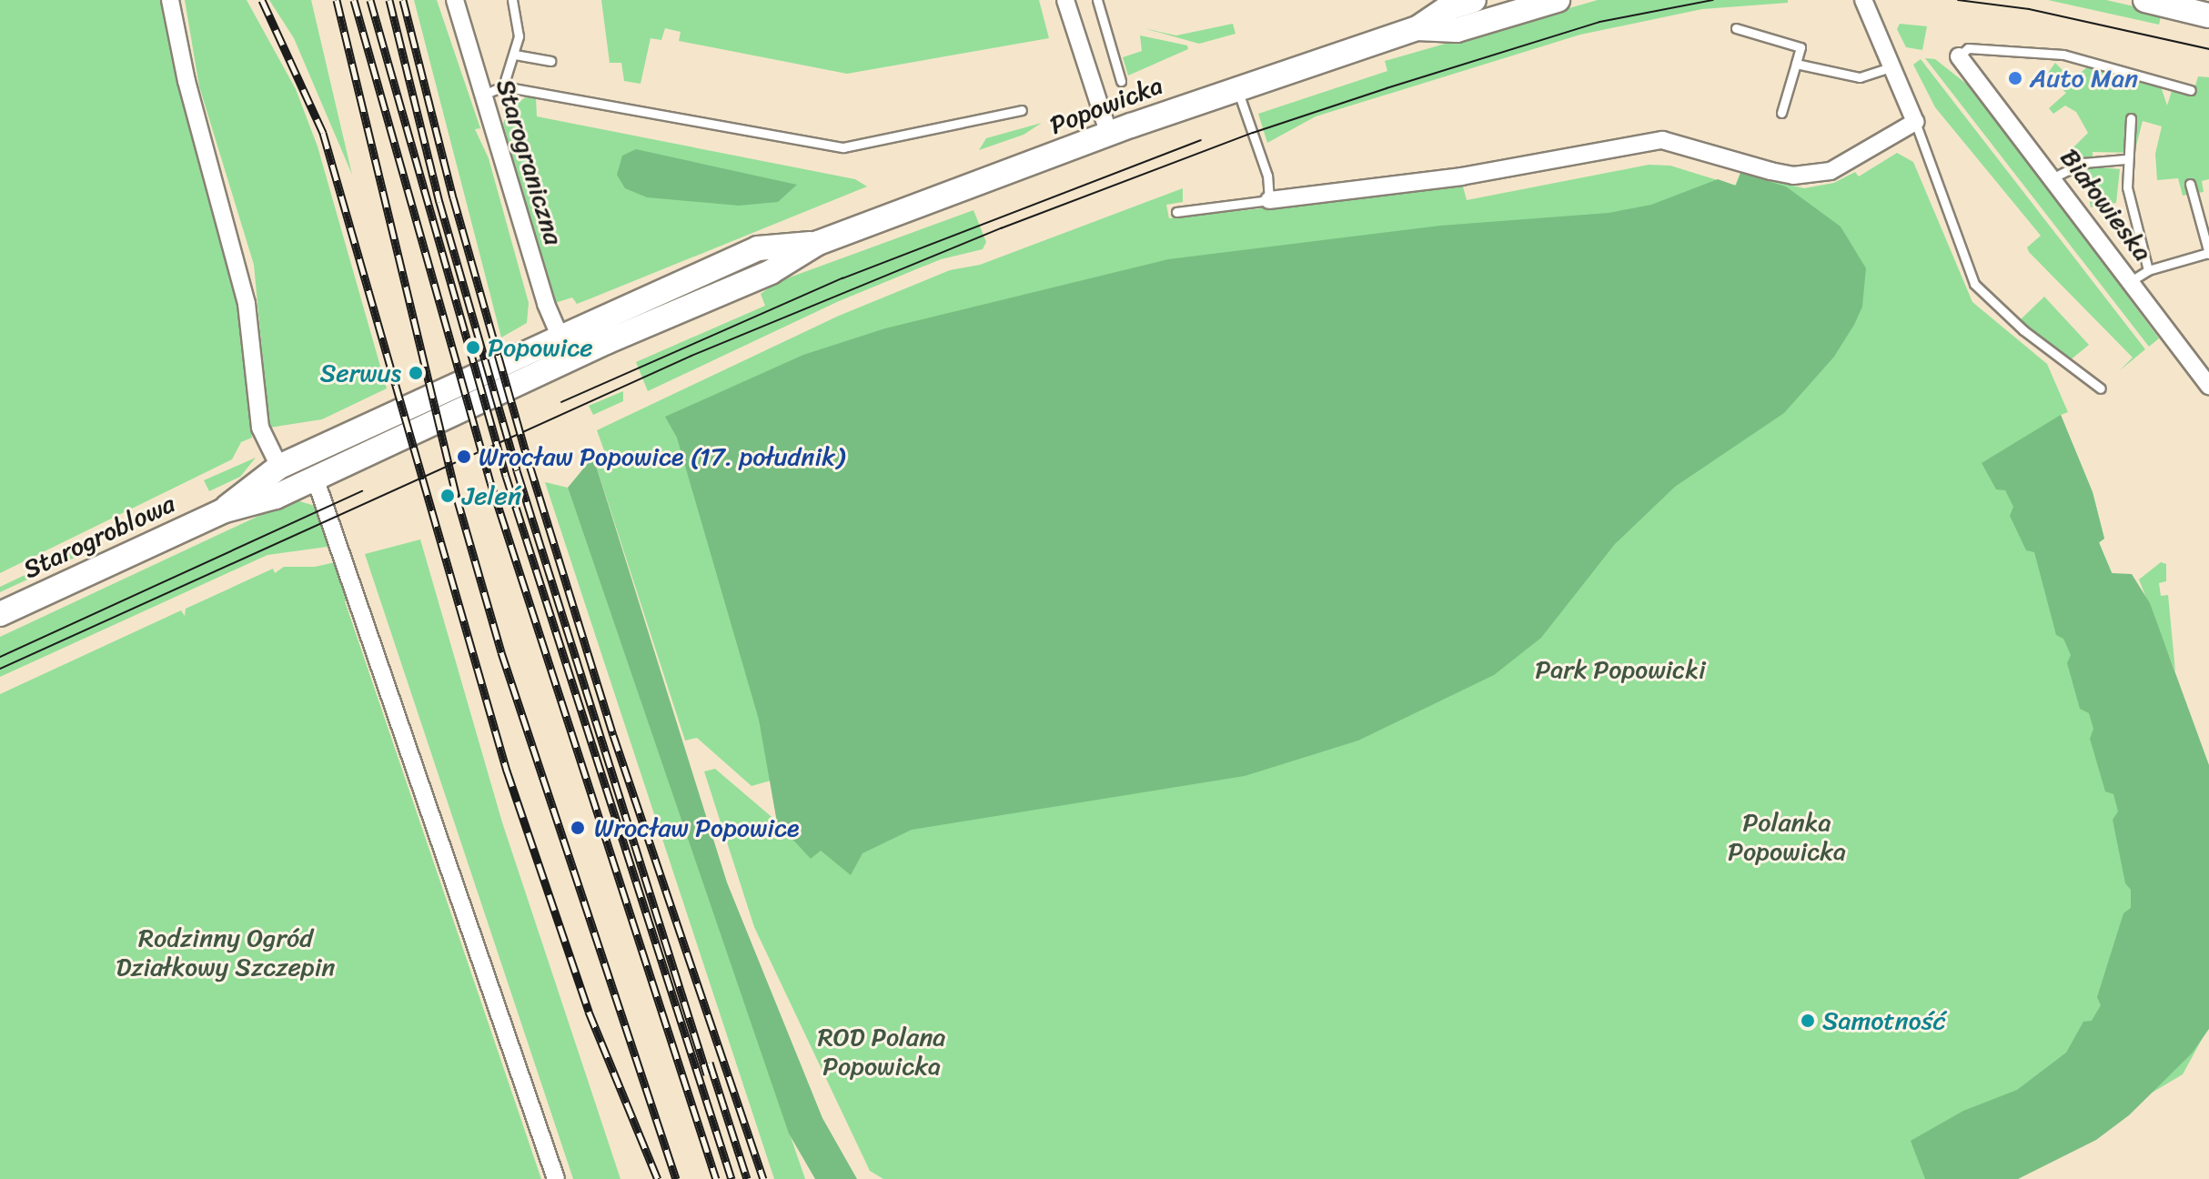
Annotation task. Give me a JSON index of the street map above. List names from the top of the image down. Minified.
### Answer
{"streets":{"street":["Popowicka","Starograniczna","Białowieska","Starogroblowa"]},"crossings":[["Popowicka","Starograniczna"],["Popowicka","Starogroblowa"]],"parks":["Park Popowicki","Polanka Popowicka","Rodzinny Ogród Działkowy Szczepin","ROD Polana Popowicka"],"places":["Auto Man","Popowice","Serwus","Wrocław Popowice (17. południk)","Jeleń","Wrocław Popowice","Samotność"]}
